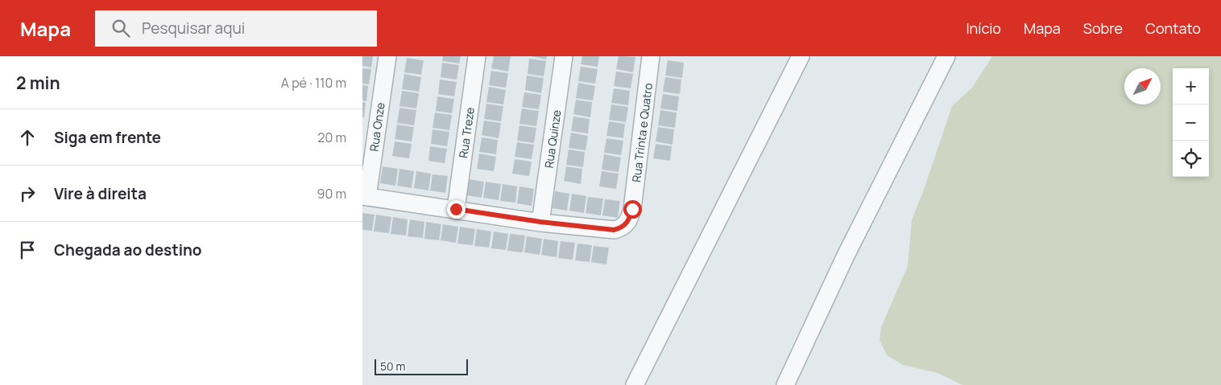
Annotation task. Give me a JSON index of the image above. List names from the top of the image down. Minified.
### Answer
{"streets":{"street":["Rua Onze","Rua Treze","Rua Trinta e Quatro","Rua Quinze"]},"crossings":[["Rua Onze","Rua Trinta e Quatro"],["Rua Treze","Rua Trinta e Quatro"],["Rua Trinta e Quatro","Rua Quinze"]],"scale_bar":"50 m","north":"top right","page":{"header":"Mapa","search":"Pesquisar aqui","nav":["Início","Mapa","Sobre","Contato"],"heading":["2 min","A pé · 110 m"],"map_buttons":["+","−"],"list":[["Siga em frente","20 m"],["Vire à direita","90 m"],"Chegada ao destino"],"scale":"50 m"}}
